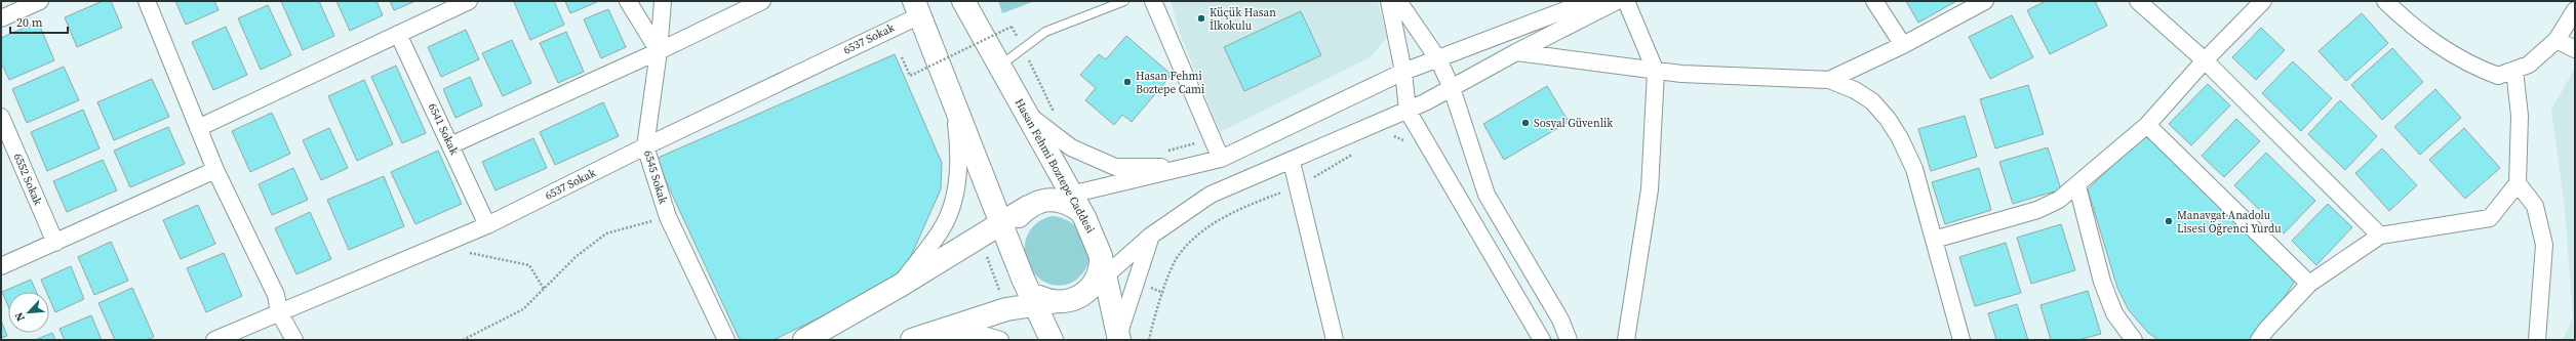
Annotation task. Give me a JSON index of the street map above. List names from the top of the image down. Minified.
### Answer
{"streets":{"main road":["Hasan Fehmi Boztepe Caddesi"],"street":["6537 Sokak","6541 Sokak","6545 Sokak","6552 Sokak"]},"crossings":[["6537 Sokak","6541 Sokak"],["6537 Sokak","6545 Sokak"]],"places":["Küçük Hasan İlkokulu","Hasan Fehmi Boztepe Cami","Sosyal Güvenlik","Manavgat Anadolu Lisesi Öğrenci Yurdu"],"scale_bar":"20 m","north":"bottom left"}
